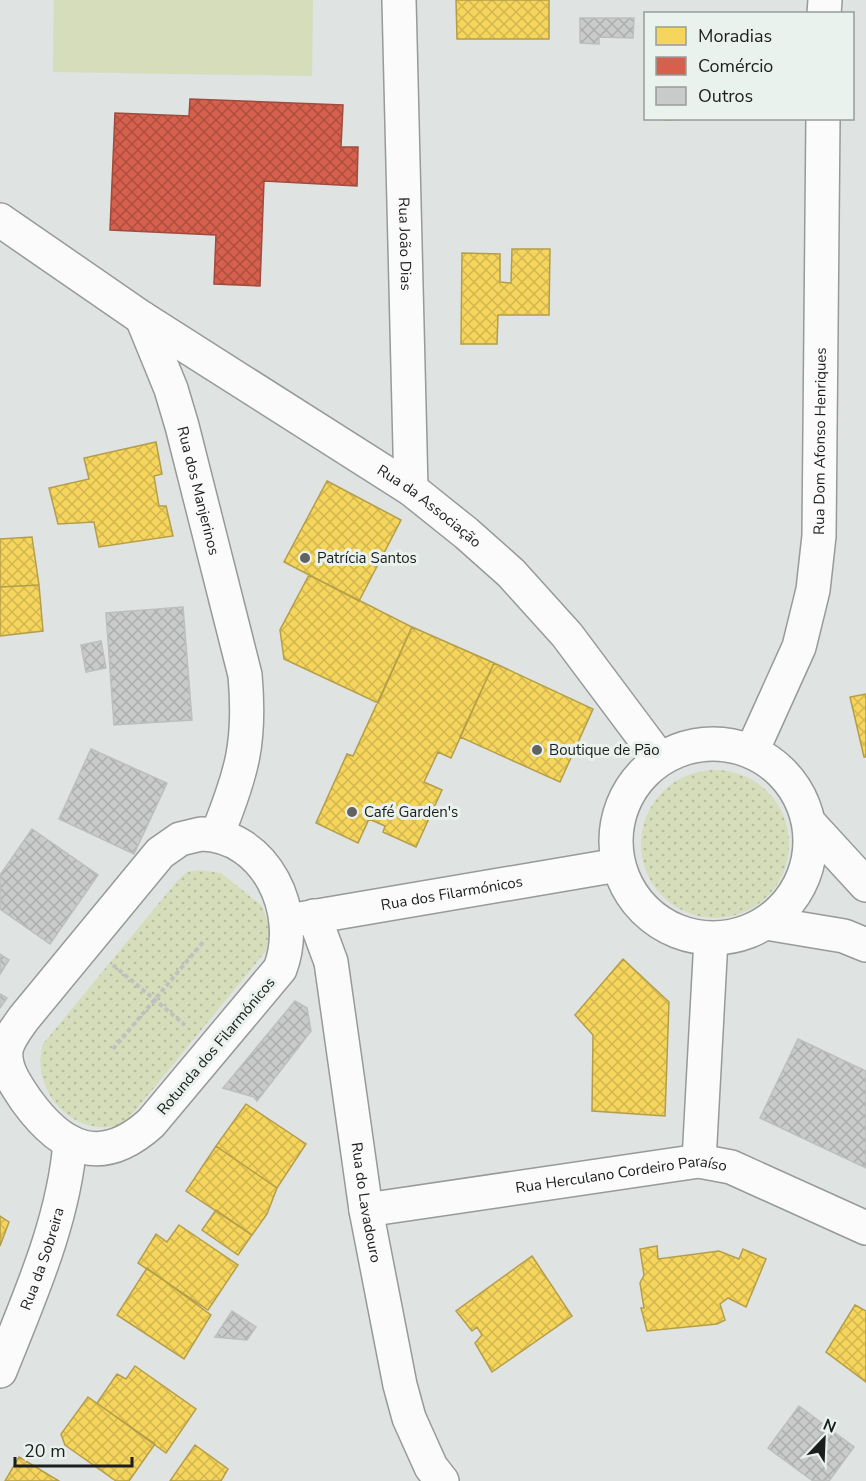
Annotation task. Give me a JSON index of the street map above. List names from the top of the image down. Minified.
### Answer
{"streets":{"street":["Rua João Dias","Rua Dom Afonso Henriques","Rua dos Manjerinos","Rua da Associação","Rua dos Filarmónicos","Rotunda dos Filarmónicos","Rua Herculano Cordeiro Paraíso","Rua do Lavadouro","Rua da Sobreira"]},"crossings":[["Rua João Dias","Rua da Associação"],["Rua Dom Afonso Henriques","Rua da Associação"],["Rua Dom Afonso Henriques","Rua dos Filarmónicos"],["Rua dos Manjerinos","Rua da Associação"],["Rua dos Manjerinos","Rotunda dos Filarmónicos"],["Rua da Associação","Rua dos Filarmónicos"],["Rua dos Filarmónicos","Rotunda dos Filarmónicos"],["Rua dos Filarmónicos","Rua do Lavadouro"],["Rotunda dos Filarmónicos","Rua do Lavadouro"],["Rotunda dos Filarmónicos","Rua da Sobreira"],["Rua Herculano Cordeiro Paraíso","Rua do Lavadouro"]],"places":["Patrícia Santos","Boutique de Pão","Café Garden's"],"legend":["Moradias","Comércio","Outros"],"scale_bar":"20 m","north":"top right"}
